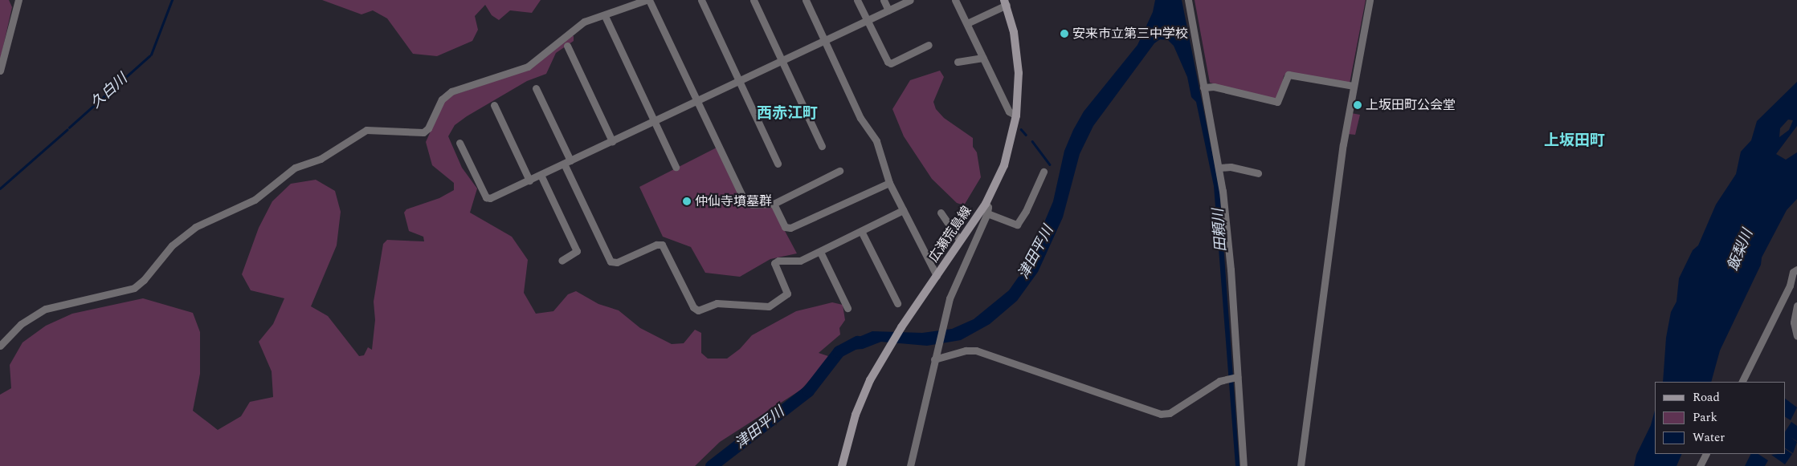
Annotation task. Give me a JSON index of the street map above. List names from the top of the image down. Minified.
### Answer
{"streets":{"main road":["広瀬荒島線"]},"districts":["西赤江町","上坂田町"],"water":["久白川","田頼川","飯梨川","津田平川"],"places":["安来市立第三中学校","上坂田町公会堂","仲仙寺墳墓群"],"legend":["Road","Park","Water"]}
